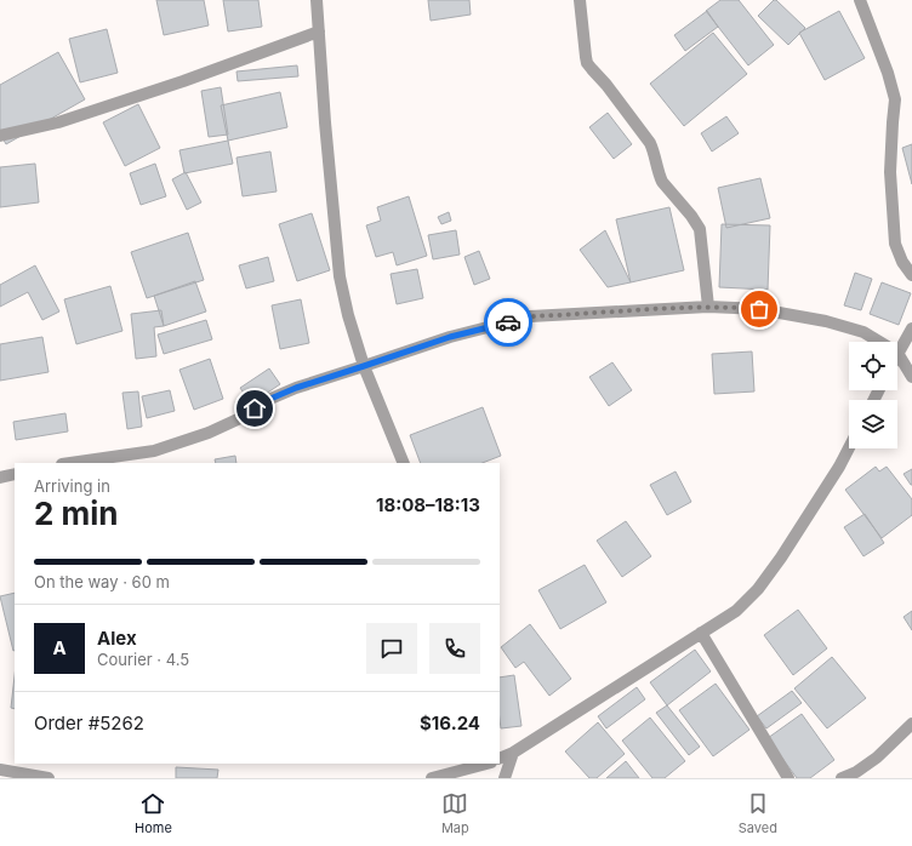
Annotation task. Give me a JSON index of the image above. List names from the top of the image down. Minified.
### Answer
{"page":{"heading":["2 min","Arriving in","18:08–18:13"],"panel":["Alex","Courier · 4.5","Order #5262","$16.24"],"bar":"On the way · 60 m","round":"A","tabs":["Home","Map","Saved"]}}
